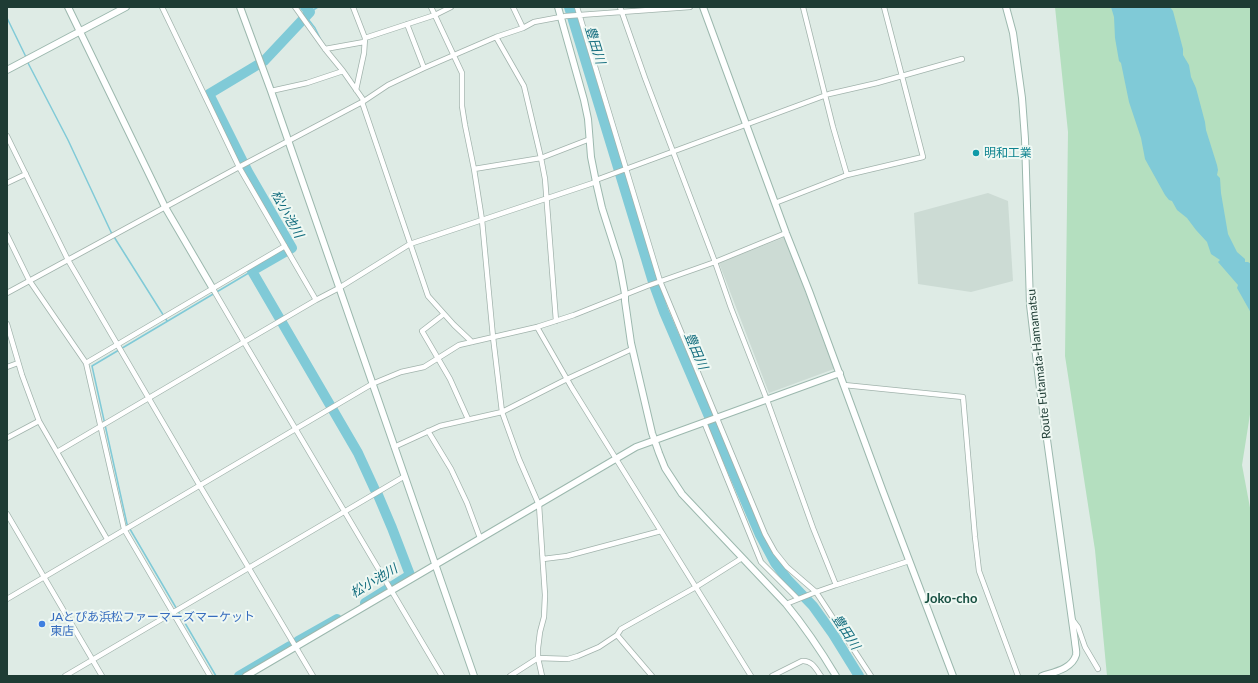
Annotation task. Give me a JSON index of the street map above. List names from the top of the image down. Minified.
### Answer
{"streets":{"street":["Route Futamata-Hamamatsu"]},"districts":["Joko-cho"],"water":["豊田川","松小池川"],"places":["明和工業","JAとぴあ浜松ファーマーズマーケット 東店"]}
